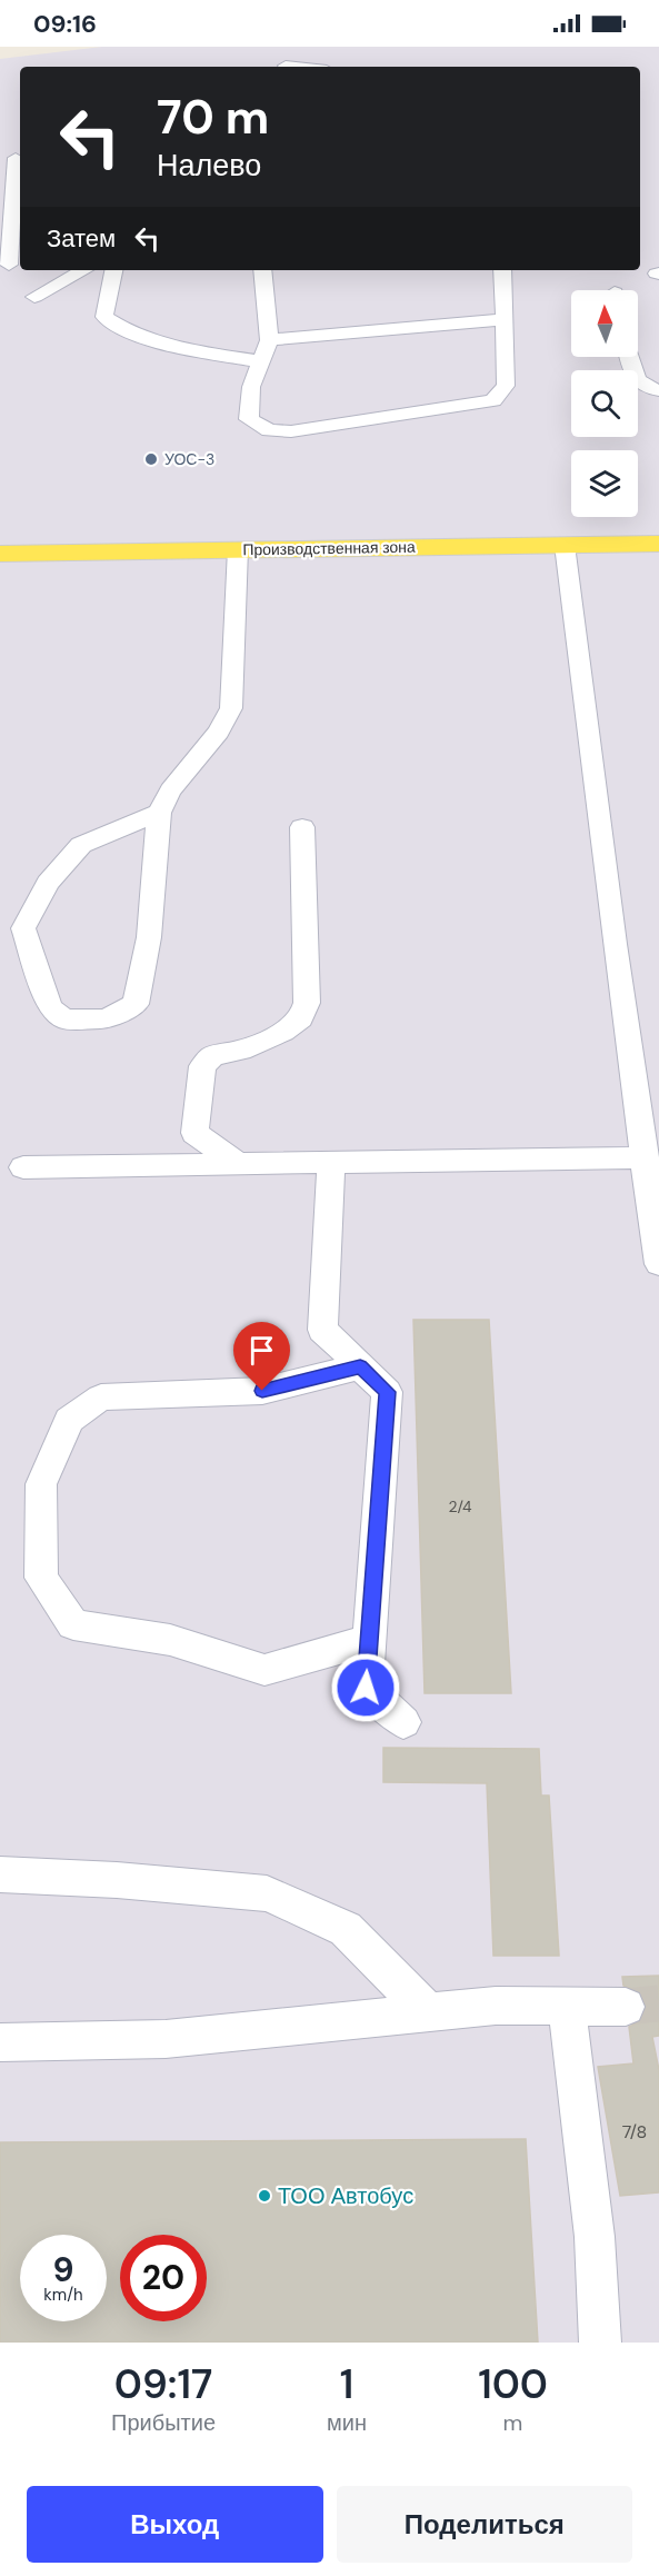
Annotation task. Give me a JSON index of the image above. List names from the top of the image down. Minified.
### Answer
{"streets":{"main road":["Производственная зона"]},"places":["УОС-3","ТОО Автобус"],"house_numbers":["2/4","7/8"],"north":"top","page":{"status":"09:16","turn":["70 m","Налево"],"then":"Затем","speed":"9 km/h","limit":"20","eta":["09:17","Прибытие","1","мин","100","m"],"buttons":["Выход","Поделиться"]}}
